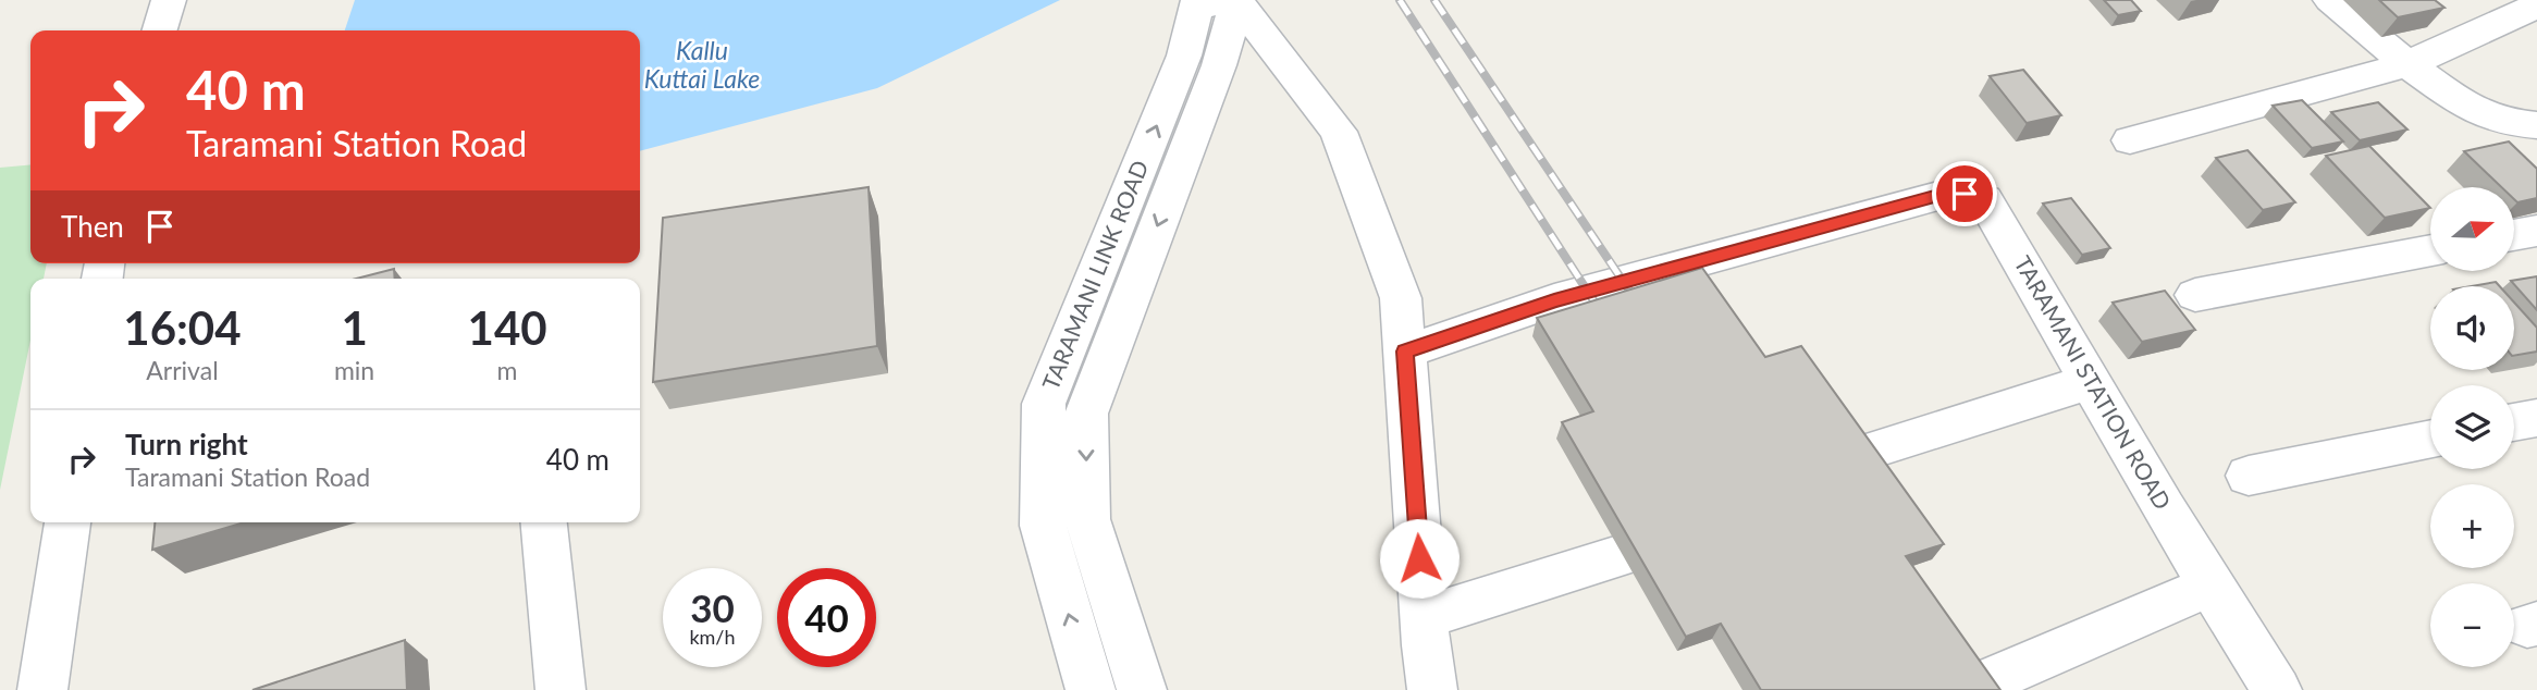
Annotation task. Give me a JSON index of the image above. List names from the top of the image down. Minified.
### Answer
{"streets":{"street":["TARAMANI LINK ROAD","TARAMANI STATION ROAD"]},"water":["Kallu Kuttai Lake"],"north":"right","page":{"turn":["40 m","Taramani Station Road"],"map_buttons":["+","−"],"then":"Then","eta":["16:04","Arrival","1","min","140","m"],"list":[{"name":"Turn right","note":"Taramani Station Road","value":"40 m"}],"speed":"30 km/h","limit":"40"}}
